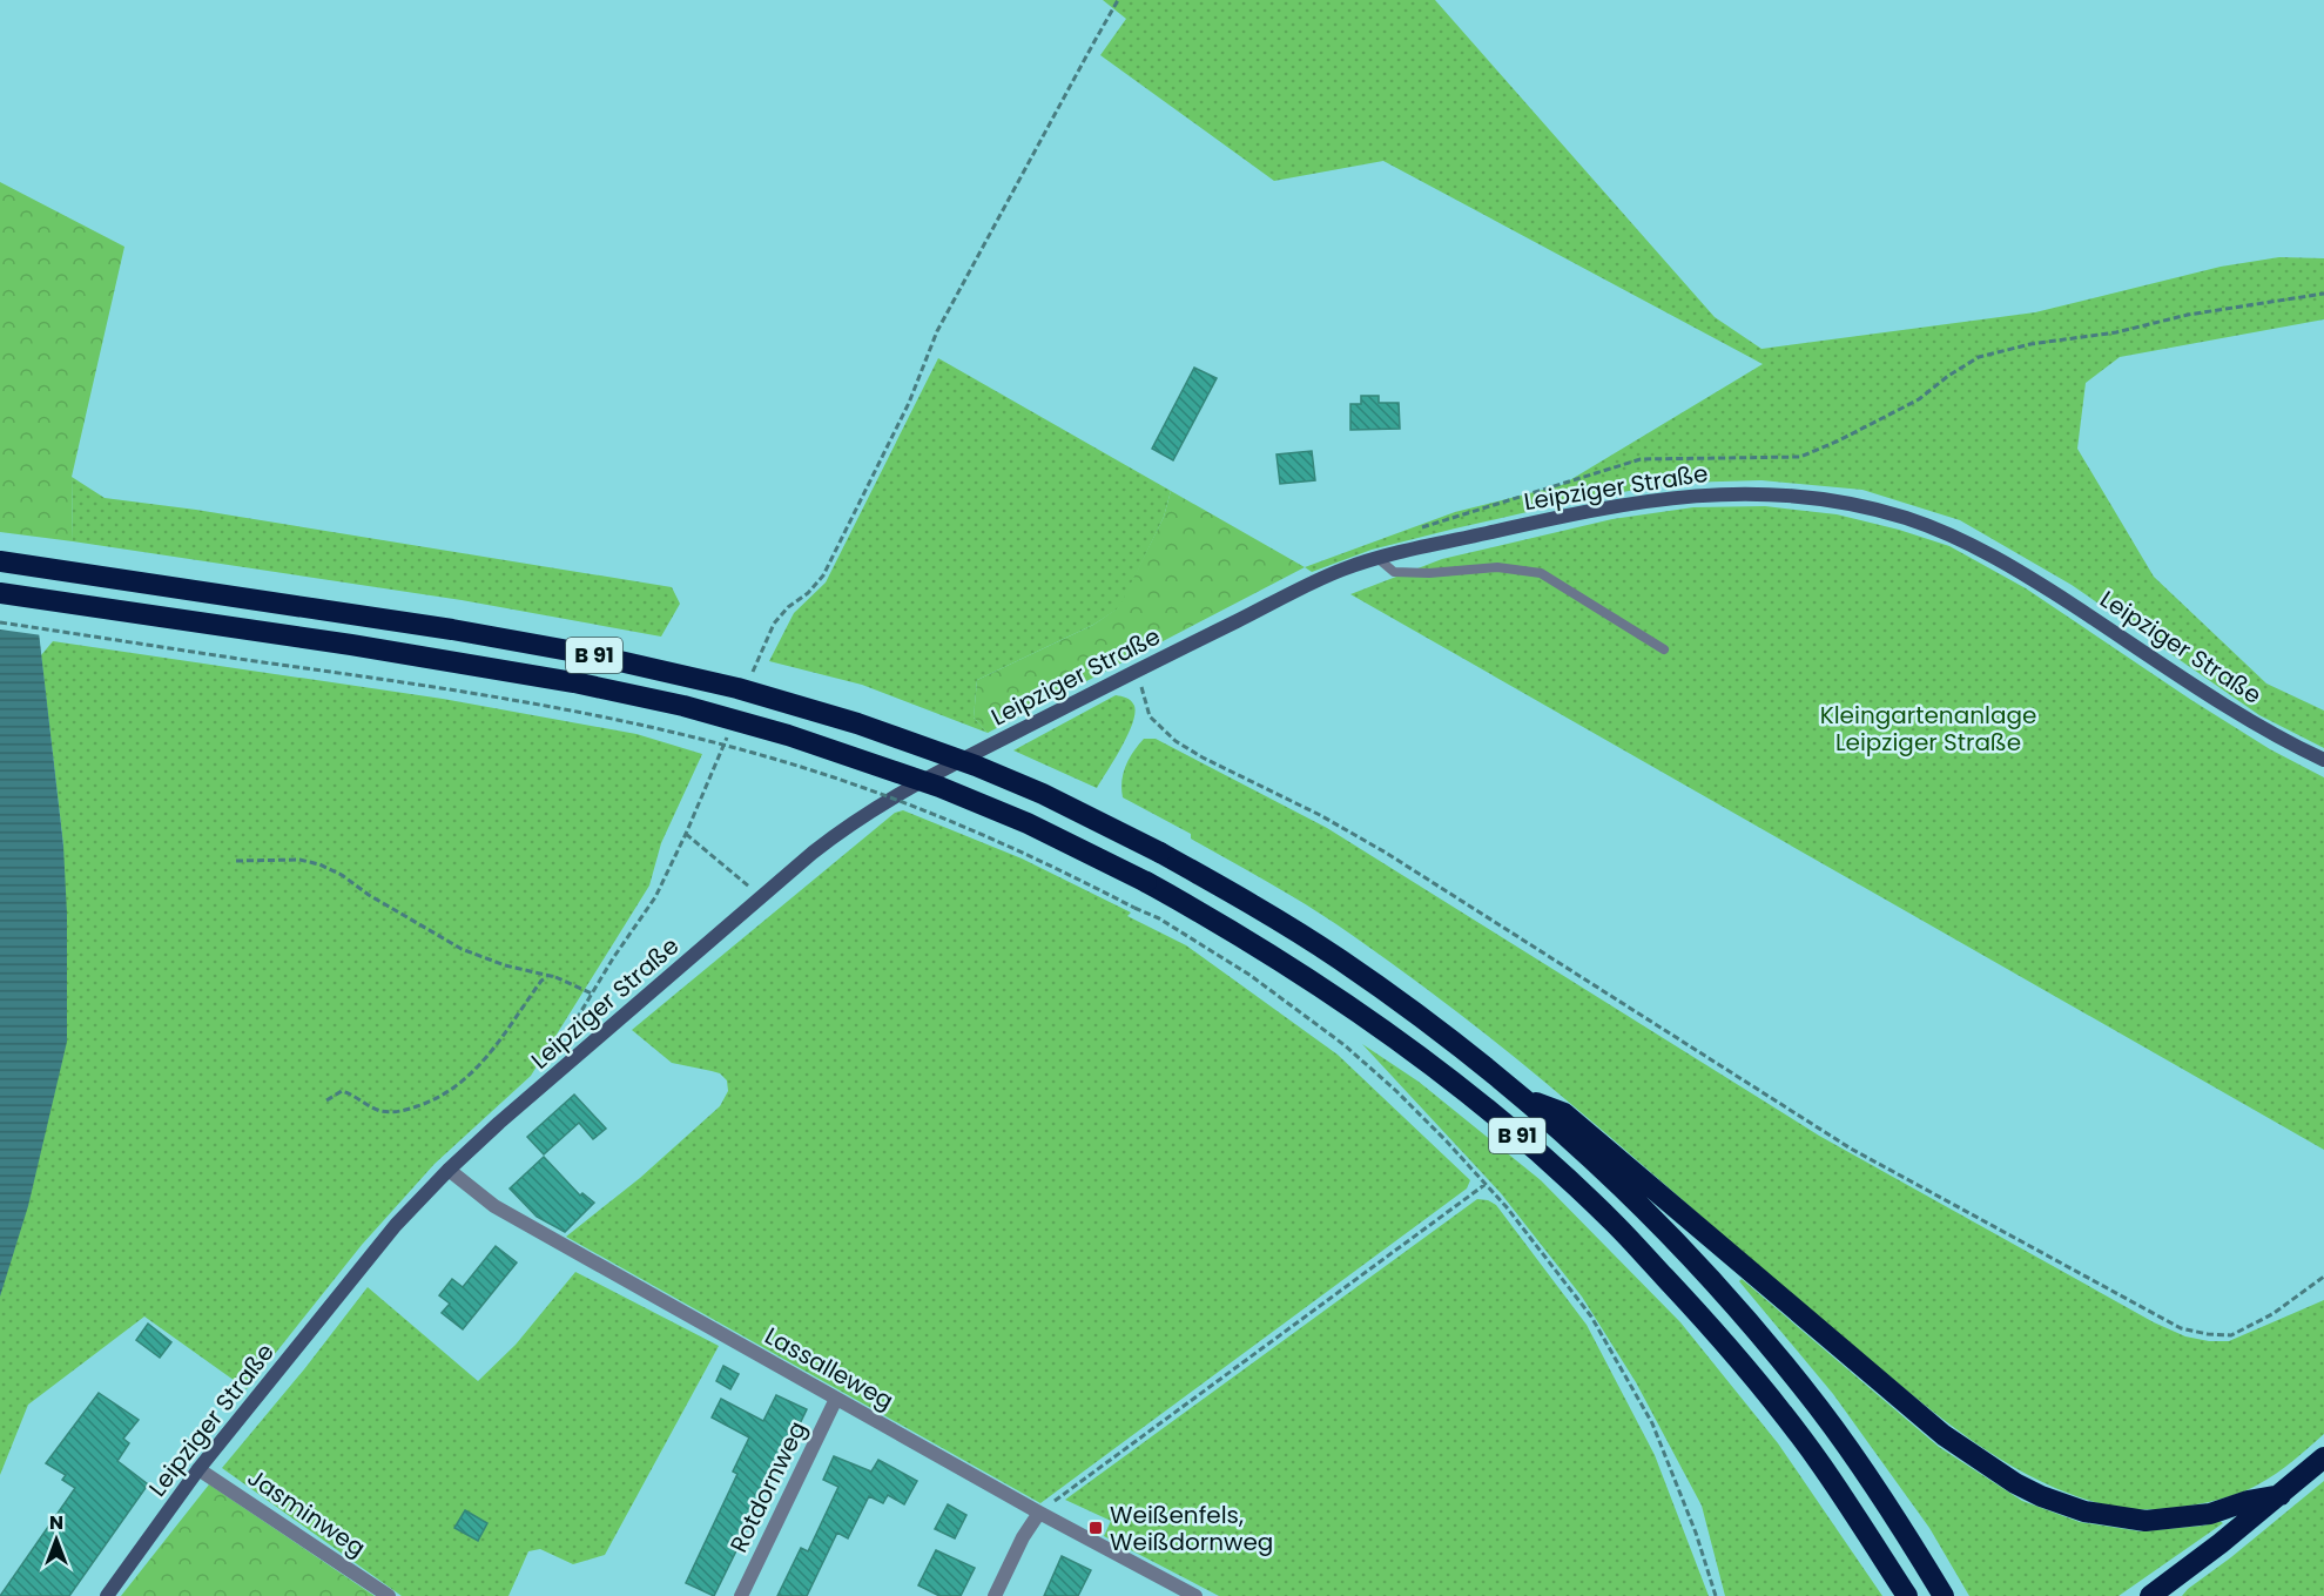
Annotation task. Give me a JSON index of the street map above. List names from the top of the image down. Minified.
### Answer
{"streets":{"highway":["B 91"],"street":["Leipziger Straße","Lassalleweg","Rotdornweg","Jasminweg"]},"crossings":[["Leipziger Straße","Lassalleweg"],["Leipziger Straße","Jasminweg"],["Lassalleweg","Rotdornweg"]],"parks":["Kleingartenanlage Leipziger Straße"],"places":{"transit":["Weißenfels, Weißdornweg"]},"north":"top"}
